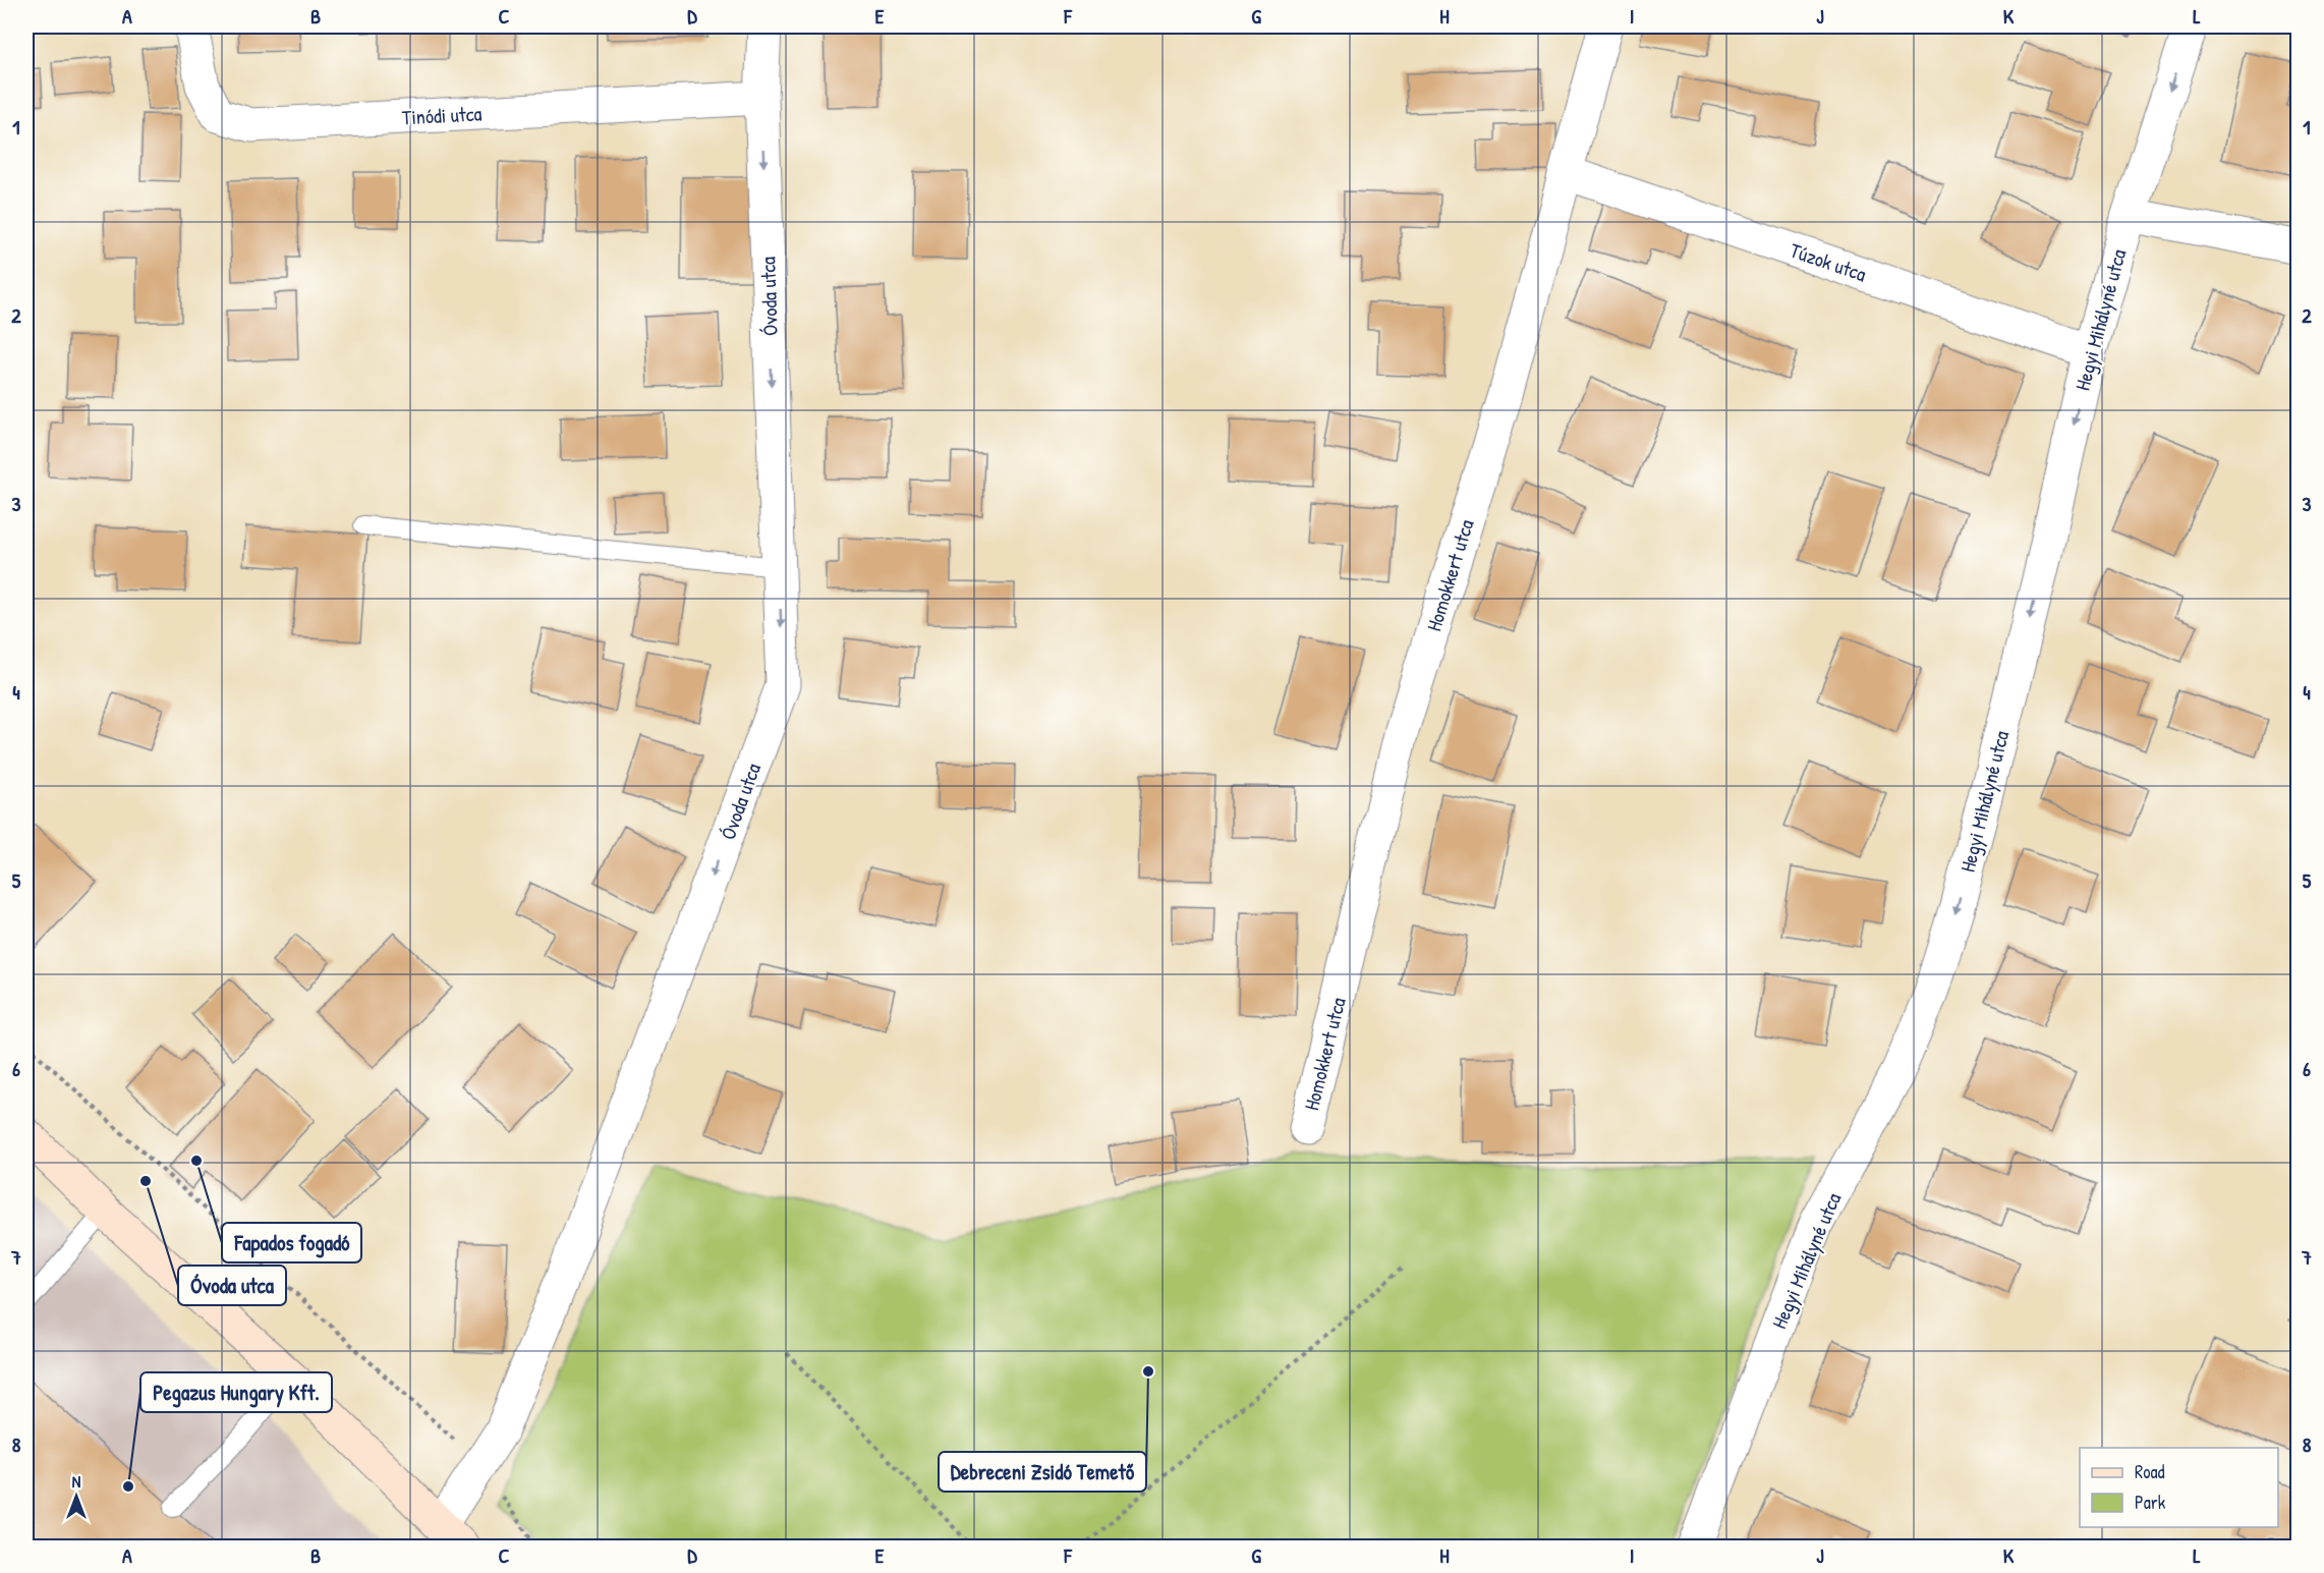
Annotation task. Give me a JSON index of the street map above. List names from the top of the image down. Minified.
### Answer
{"streets":{"street":["Tinódi utca","Túzok utca","Óvoda utca","Hegyi Mihályné utca","Homokkert utca"]},"crossings":[["Tinódi utca","Óvoda utca"],["Túzok utca","Hegyi Mihályné utca"],["Túzok utca","Homokkert utca"]],"one_way":["Óvoda utca","Hegyi Mihályné utca"],"places":["Fapados fogadó","Óvoda utca","Debreceni Zsidó Temető","Pegazus Hungary Kft."],"legend":["Road","Park"],"north":"top","grid":{"columns":["A","B","C","D","E","F","G","H","I","J","K","L"],"rows":["1","2","3","4","5","6","7","8"]}}
